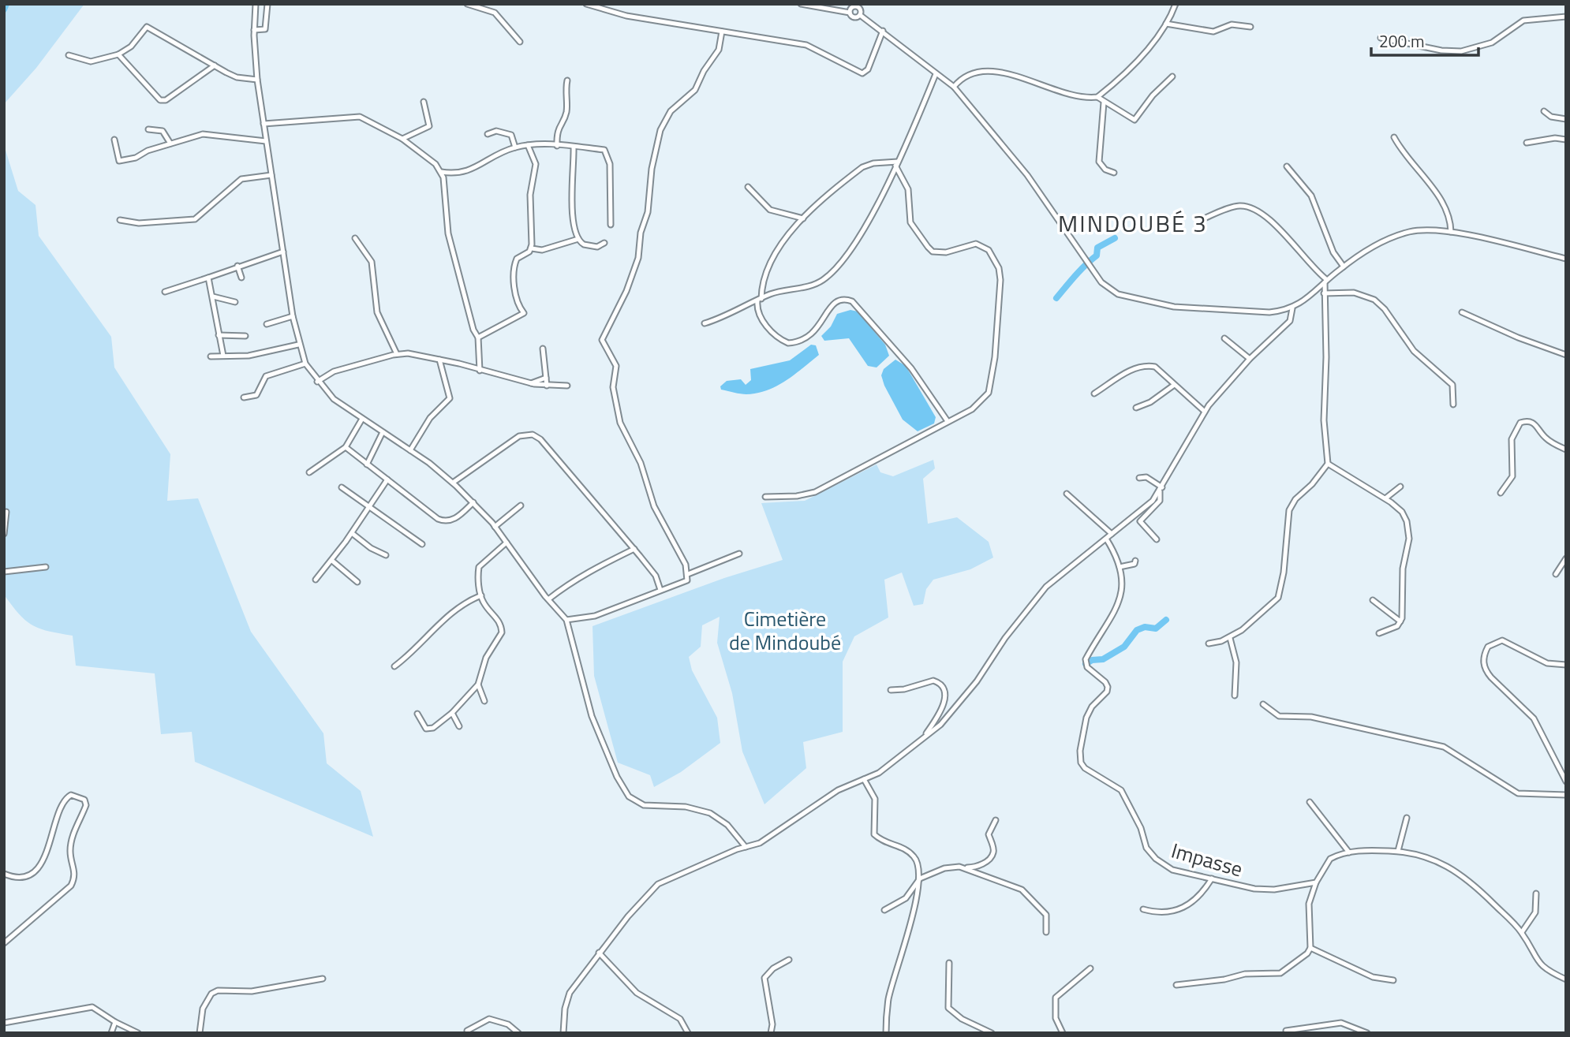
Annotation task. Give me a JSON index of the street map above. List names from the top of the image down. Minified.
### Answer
{"streets":{"street":["Impasse"]},"districts":["MINDOUBÉ 3"],"parks":["Cimetière de Mindoubé"],"scale_bar":"200 m"}
